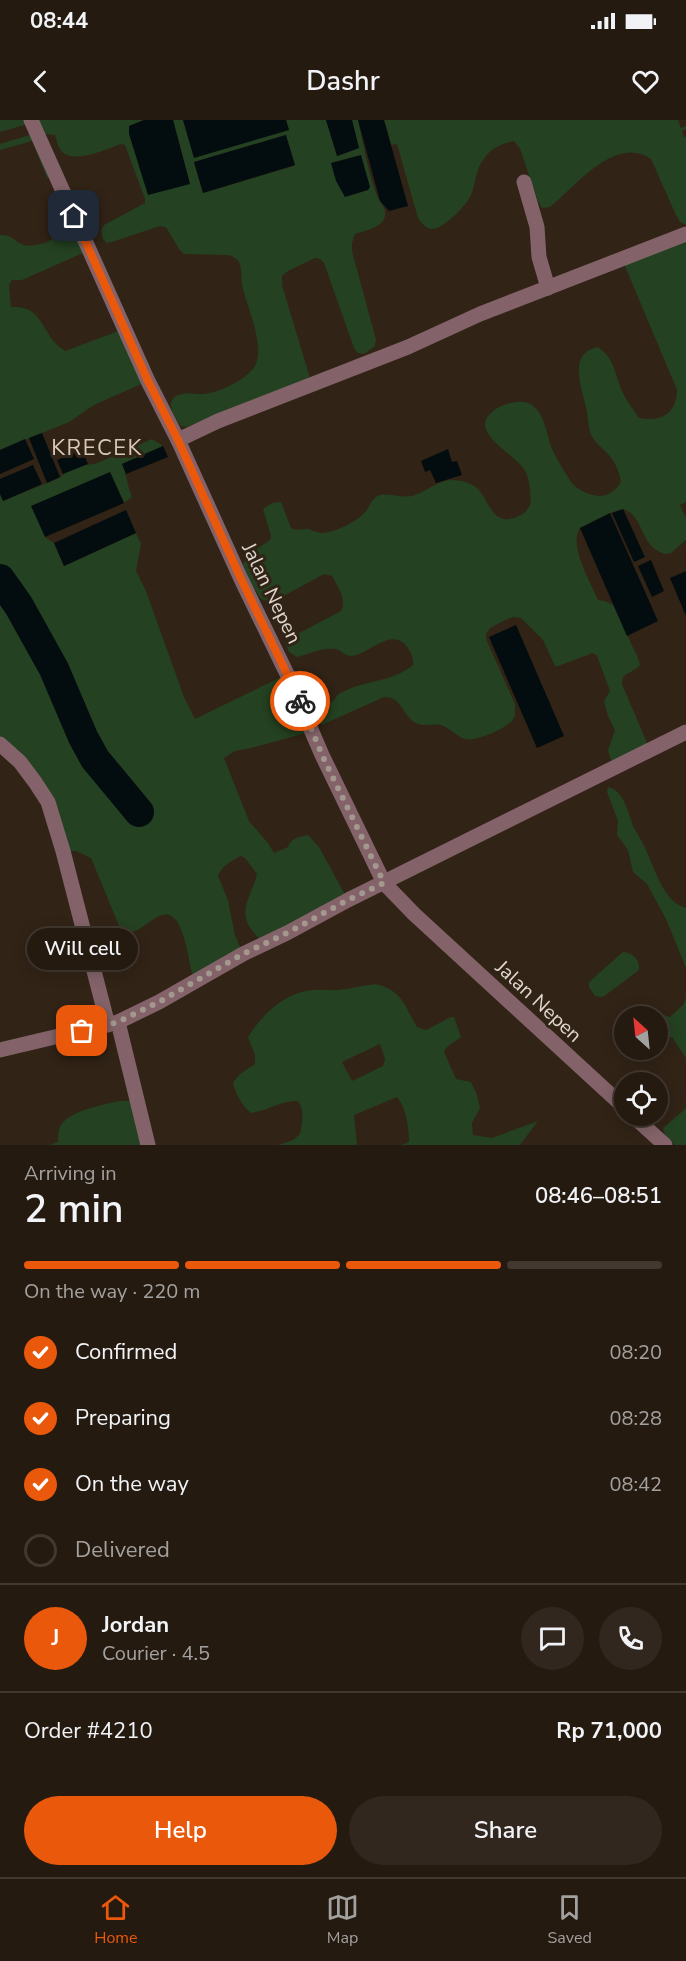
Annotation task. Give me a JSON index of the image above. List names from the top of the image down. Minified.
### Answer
{"streets":{"street":["Jalan Nepen"]},"districts":["KRECEK"],"places":["Will cell"],"north":"top left","page":{"status":"08:44","header":"Dashr","bubble":"Will cell","heading":["2 min","Arriving in","08:46–08:51"],"panel":["Jordan","Courier · 4.5","Order #4210","Rp 71,000"],"bar":"On the way · 220 m","list":[["Confirmed","08:20"],["Preparing","08:28"],["On the way","08:42"],"Delivered"],"round":"J","buttons":["Help","Share"],"tabs":["Home","Map","Saved"]}}
